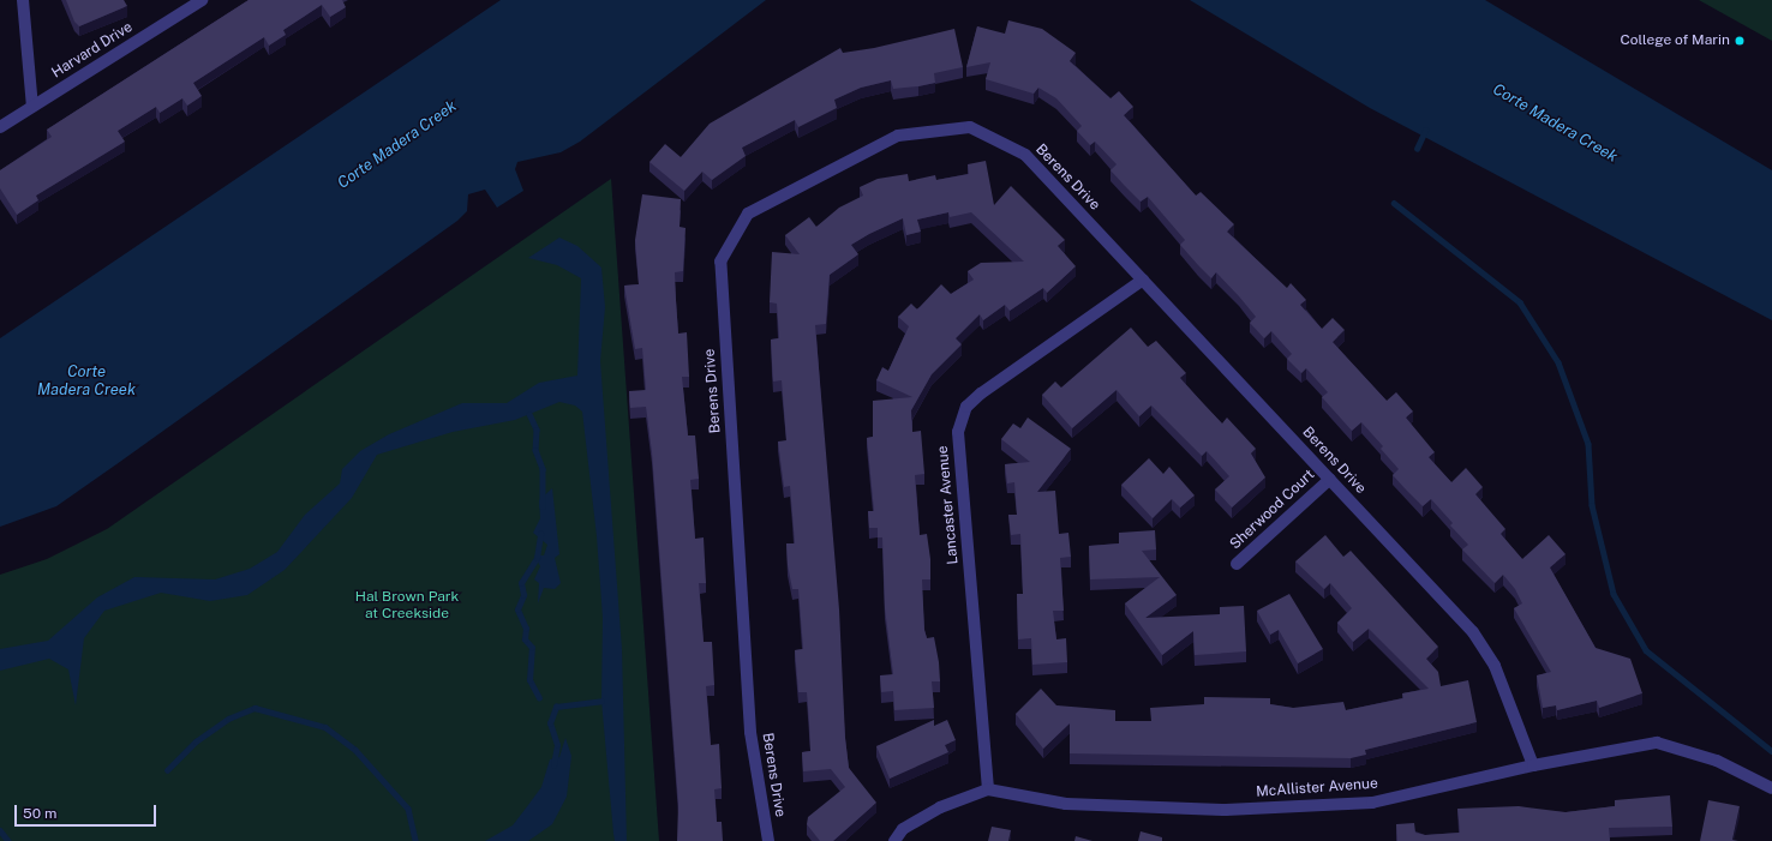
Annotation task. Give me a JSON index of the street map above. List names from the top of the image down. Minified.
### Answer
{"streets":{"street":["Harvard Drive","Berens Drive","Lancaster Avenue","Sherwood Court","McAllister Avenue"]},"crossings":[["Berens Drive","Lancaster Avenue"],["Berens Drive","Sherwood Court"],["Berens Drive","McAllister Avenue"],["Lancaster Avenue","McAllister Avenue"]],"water":["Corte Madera Creek"],"parks":["Hal Brown Park at Creekside"],"places":["College of Marin"],"scale_bar":"50 m"}
